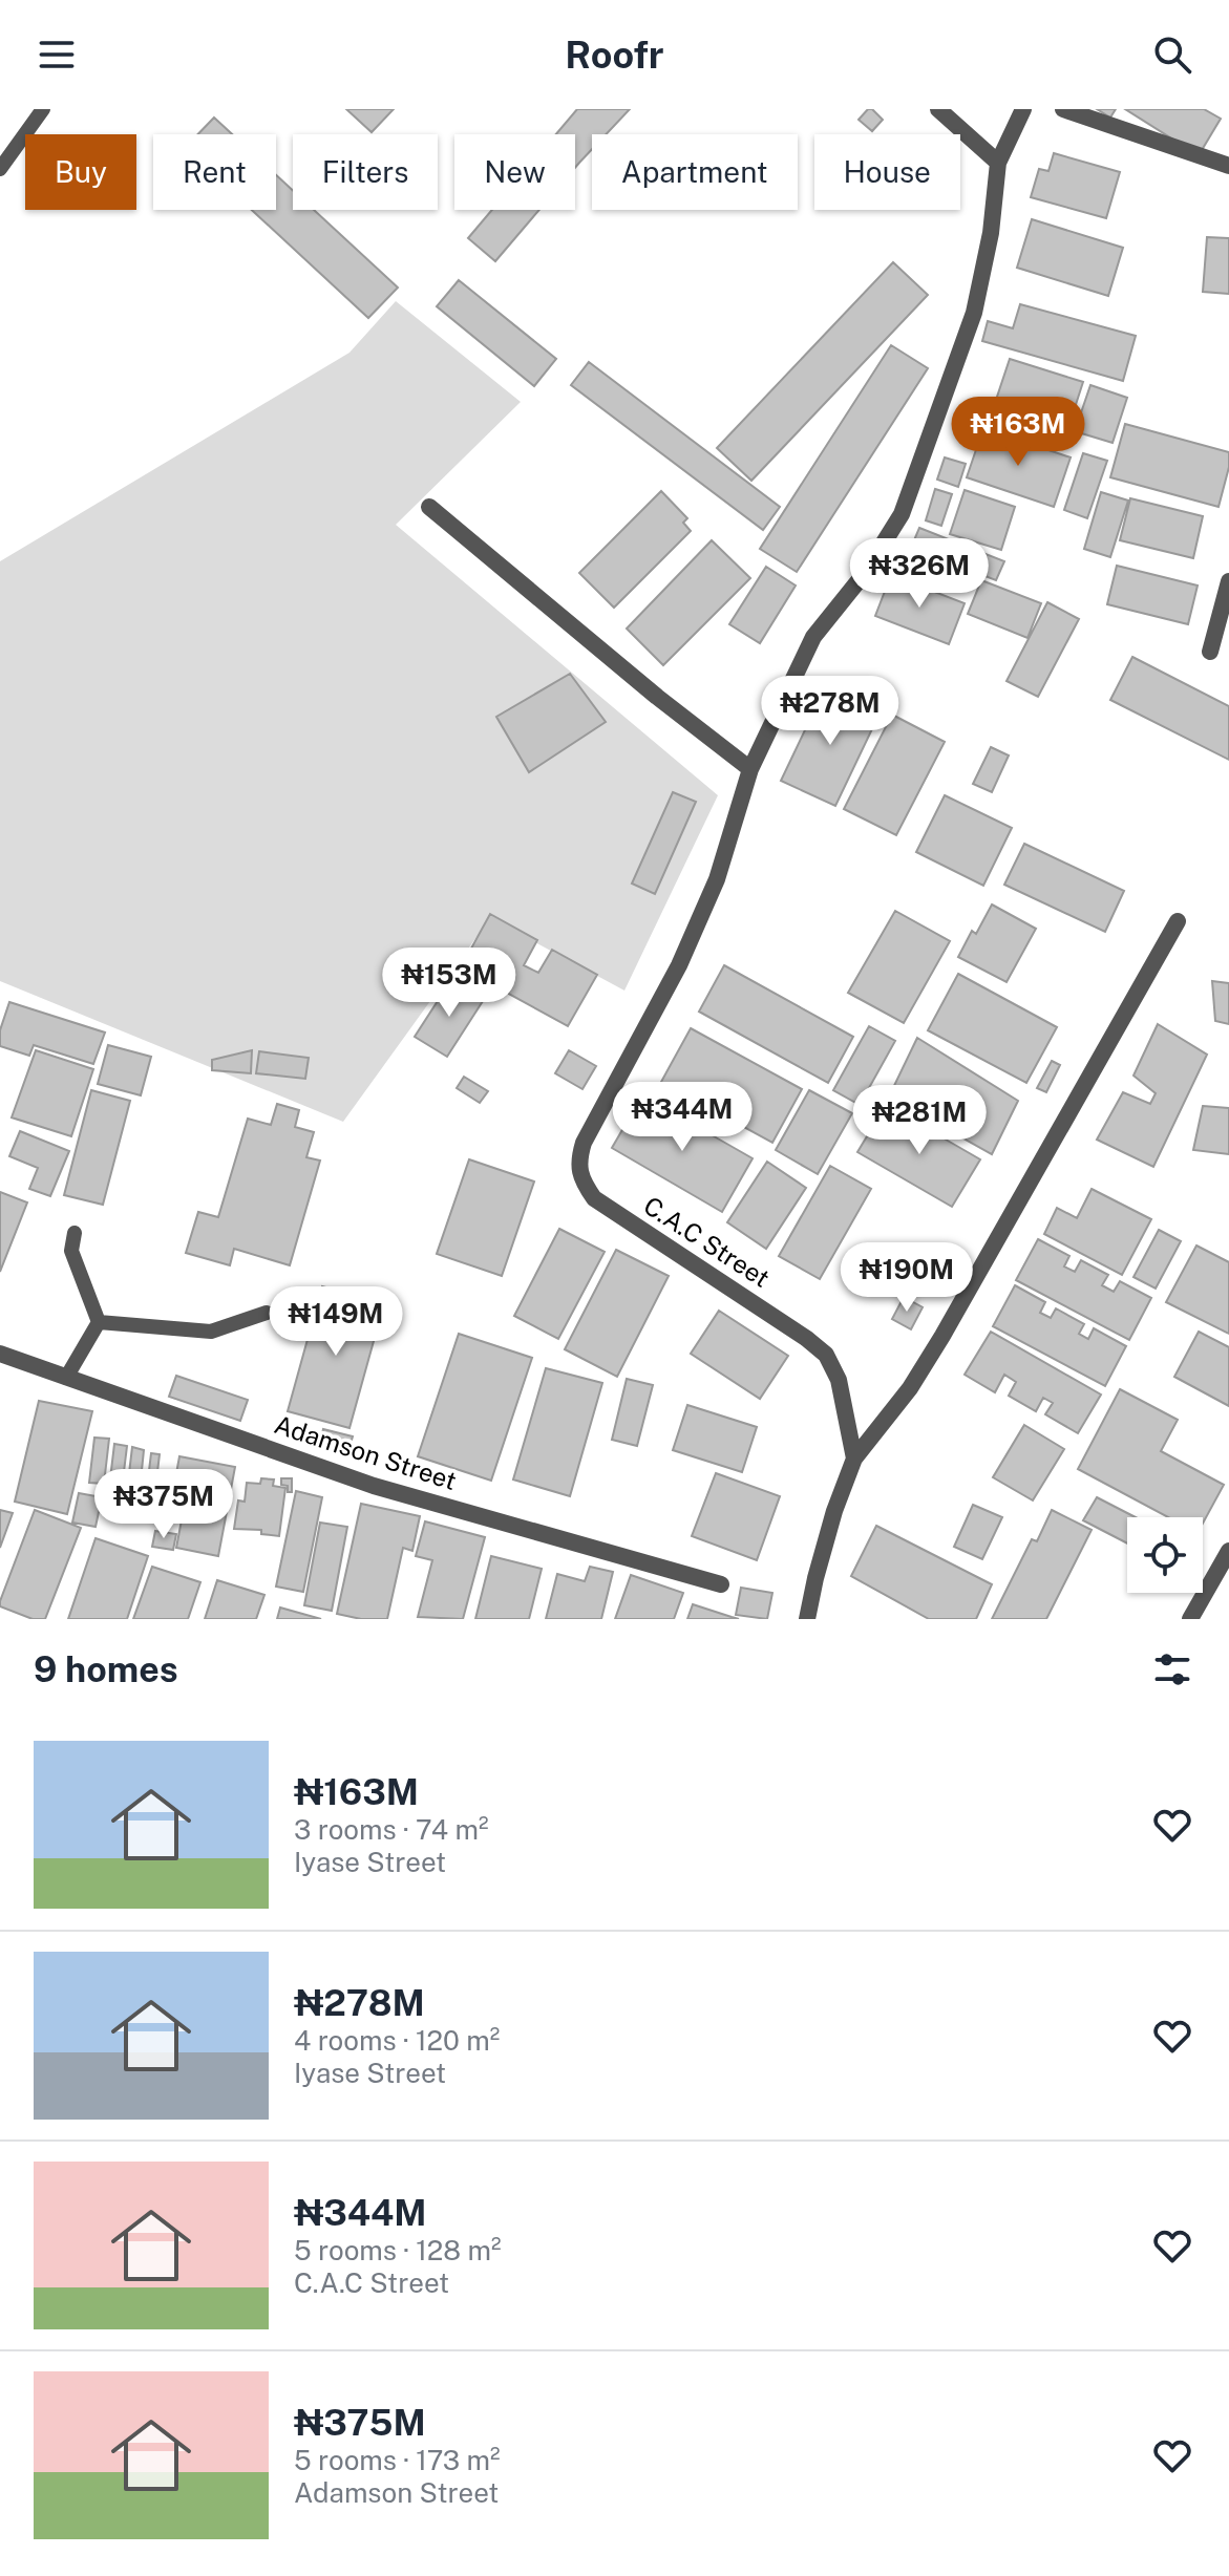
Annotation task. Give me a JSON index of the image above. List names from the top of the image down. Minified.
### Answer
{"streets":{"street":["C.A.C Street","Adamson Street"]},"page":{"header":"Roofr","chip":["Buy","Rent","Filters","New","Apartment","House"],"price":["₦163M","₦326M","₦278M","₦153M","₦344M","₦281M","₦190M","₦149M","₦375M"],"heading":"9 homes","list":[{"name":"₦163M","note":"3 rooms · 74 m² · Iyase Street"},{"name":"₦278M","note":"4 rooms · 120 m² · Iyase Street"},{"name":"₦344M","note":"5 rooms · 128 m² · C.A.C Street"},{"name":"₦375M","note":"5 rooms · 173 m² · Adamson Street"}]}}
